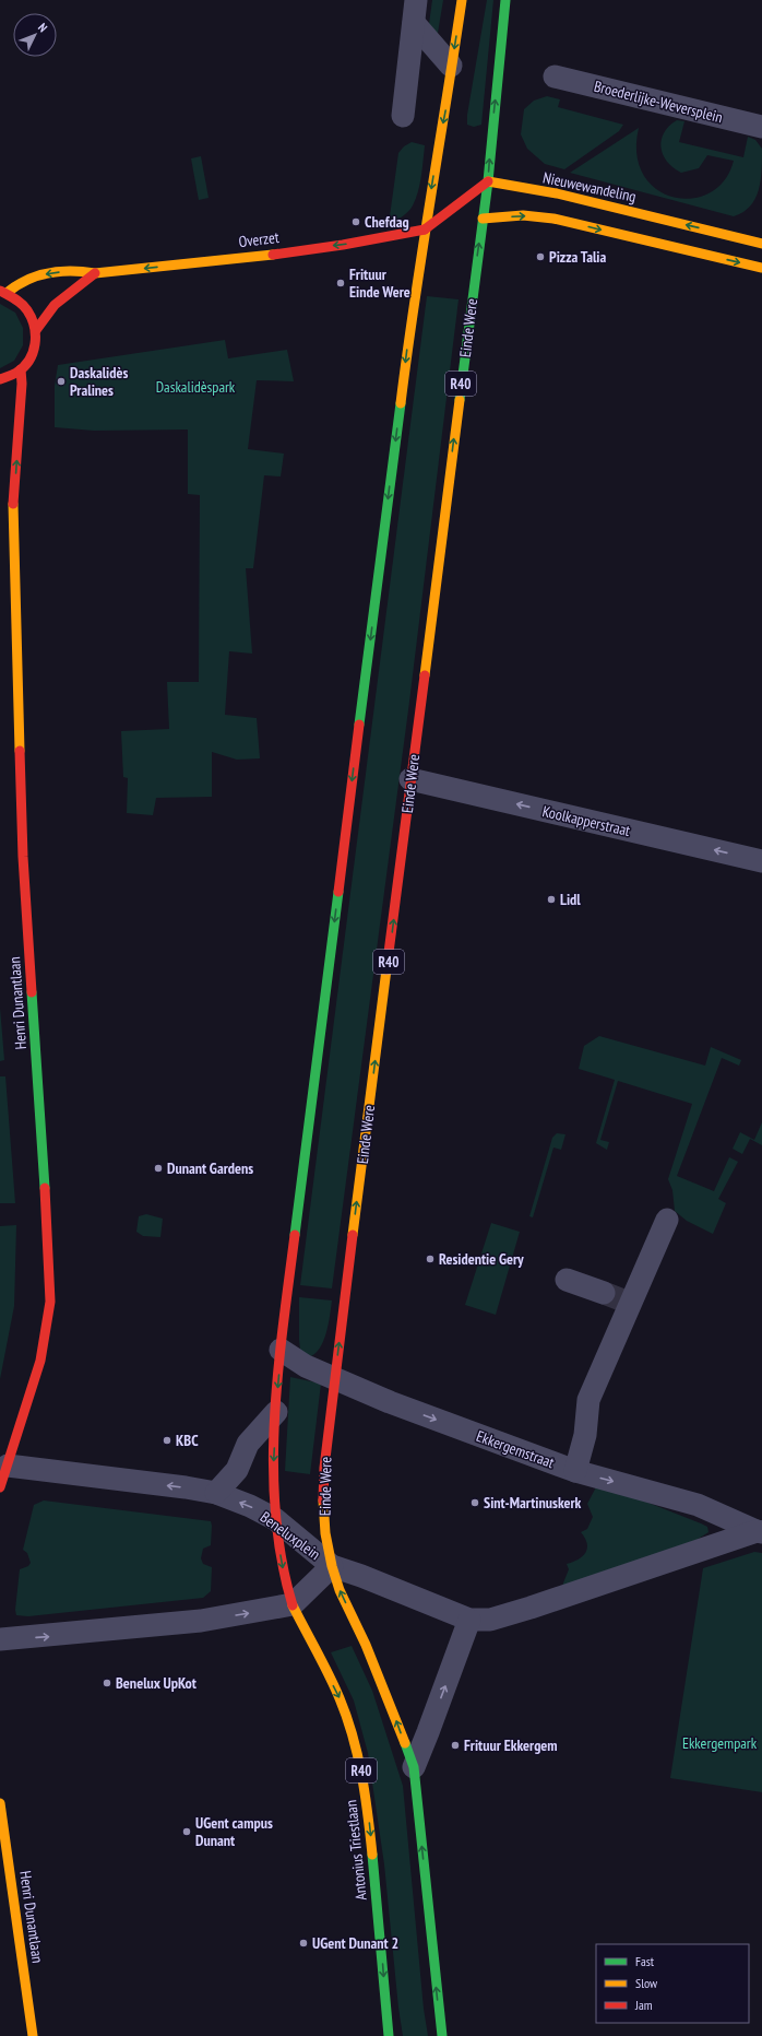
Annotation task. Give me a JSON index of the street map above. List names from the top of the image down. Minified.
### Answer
{"streets":{"main road":["Nieuwewandeling","Overzet","Einde Were","R40","Henri Dunantlaan","Antonius Triestlaan"],"street":["Broederlijke-Weversplein","Koolkapperstraat","Ekkergemstraat","Beneluxplein"]},"crossings":[["Nieuwewandeling","Einde Were"],["Overzet","R40"],["Overzet","Henri Dunantlaan"],["Einde Were","R40"],["Einde Were","Koolkapperstraat"],["Einde Were","Ekkergemstraat"],["Einde Were","Beneluxplein"],["R40","Ekkergemstraat"],["R40","Beneluxplein"],["R40","Antonius Triestlaan"],["Henri Dunantlaan","Beneluxplein"],["Ekkergemstraat","Beneluxplein"],["Beneluxplein","Antonius Triestlaan"]],"one_way":["Overzet","Koolkapperstraat"],"parks":["Daskalidèspark","Ekkergempark"],"places":["Chefdag","Pizza Talia","Frituur Einde Were","Daskalidès Pralines","Lidl","Dunant Gardens","Residentie Gery","KBC","Sint-Martinuskerk","Benelux UpKot","Frituur Ekkergem","UGent campus Dunant","UGent Dunant 2"],"legend":["Fast","Slow","Jam"],"north":"top right"}
